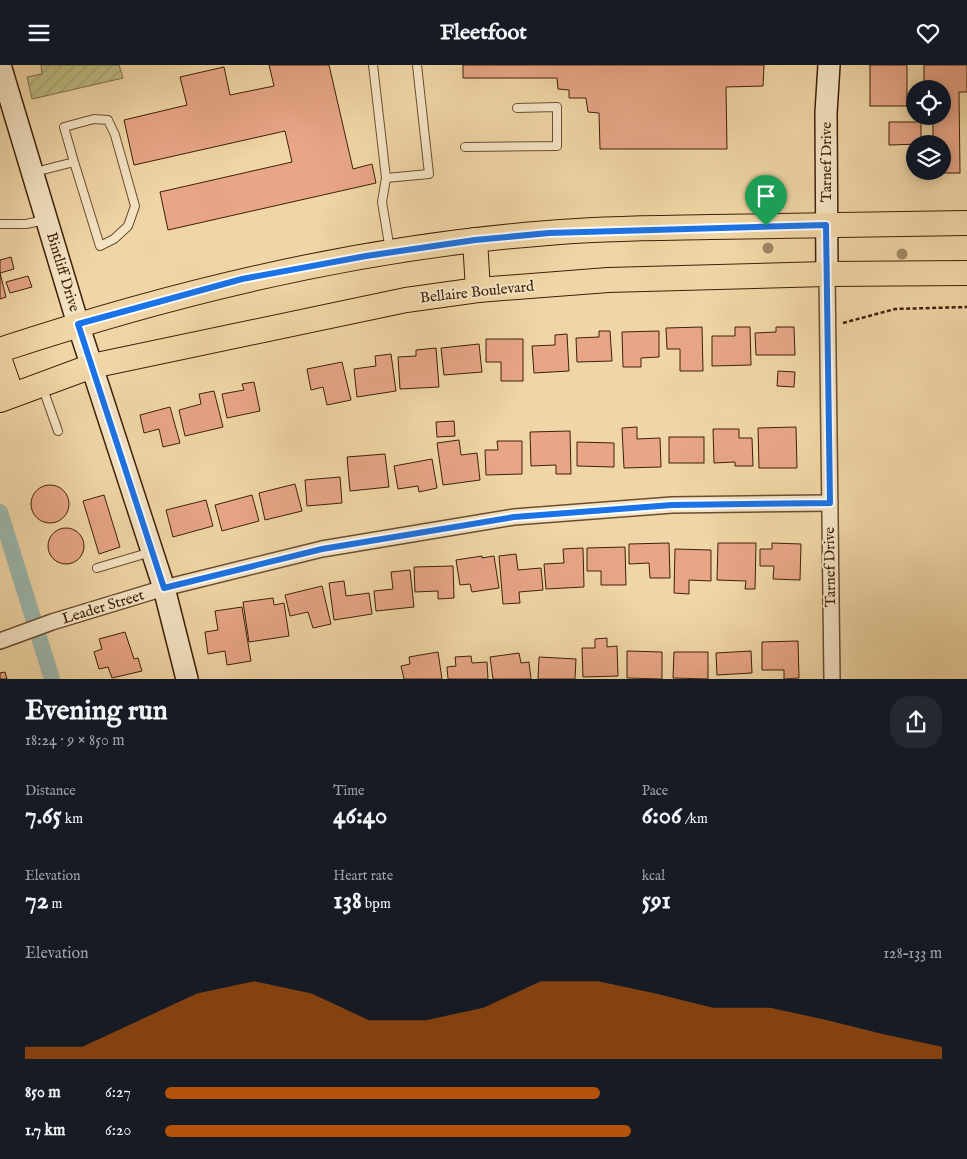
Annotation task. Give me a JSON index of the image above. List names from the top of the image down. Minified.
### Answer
{"streets":{"main road":["Bellaire Boulevard"],"street":["Tarnef Drive","Bintliff Drive","Leader Street"]},"crossings":[["Tarnef Drive","Bellaire Boulevard"],["Tarnef Drive","Leader Street"],["Bintliff Drive","Bellaire Boulevard"],["Bintliff Drive","Leader Street"]],"page":{"header":"Fleetfoot","heading":["Evening run","18:24 · 9 × 850 m"],"stats":[["Distance","7.65 km"],["Time","46:40"],["Pace","6:06 /km"],["Elevation","72 m"],["Heart rate","138 bpm"],["kcal","591"]],"chart":["Elevation","128–133 m"],"list":[{"name":"850 m","note":"6:27"},{"name":"1.7 km","note":"6:20"}]}}
